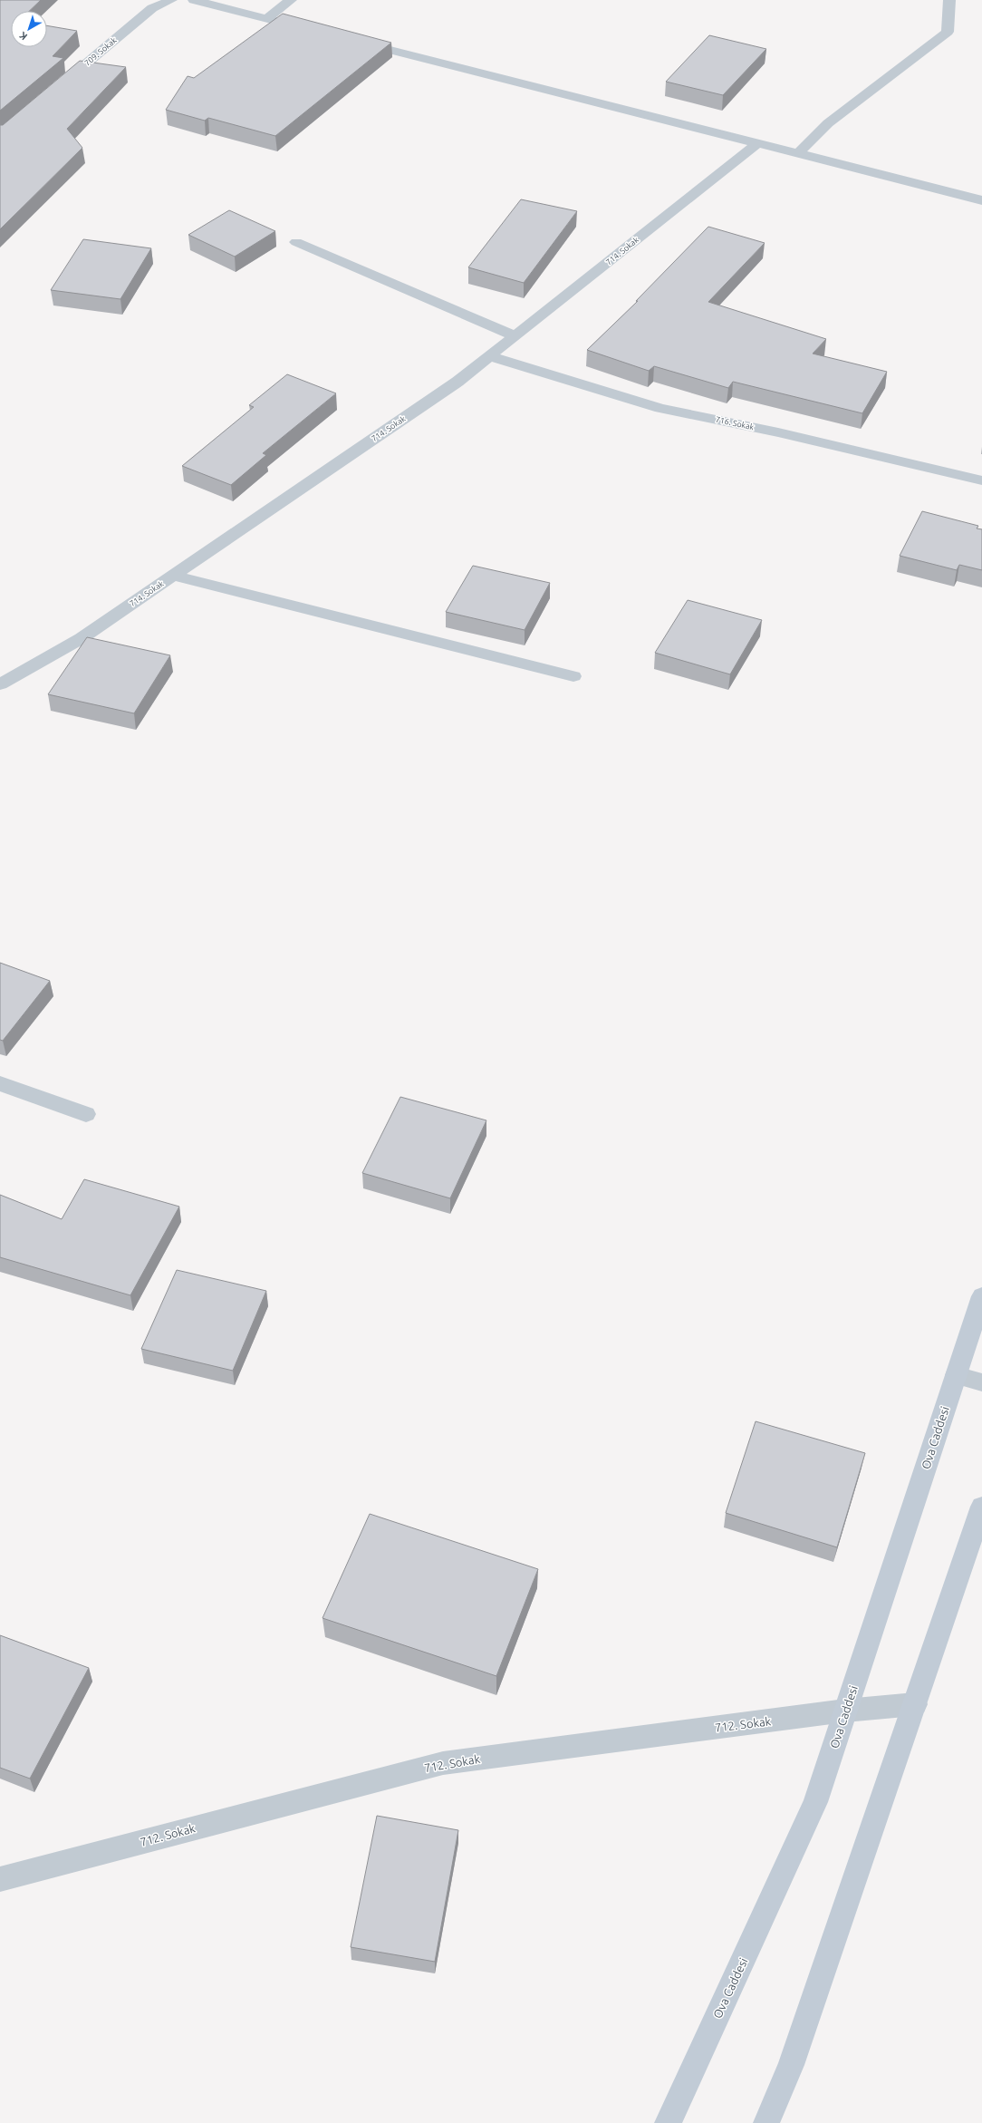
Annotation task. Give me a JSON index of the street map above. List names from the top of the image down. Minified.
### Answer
{"streets":{"street":["709. Sokak","714. Sokak","716. Sokak","Ova Caddesi","712. Sokak"]},"crossings":[["714. Sokak","716. Sokak"],["Ova Caddesi","712. Sokak"]],"north":"bottom left"}
